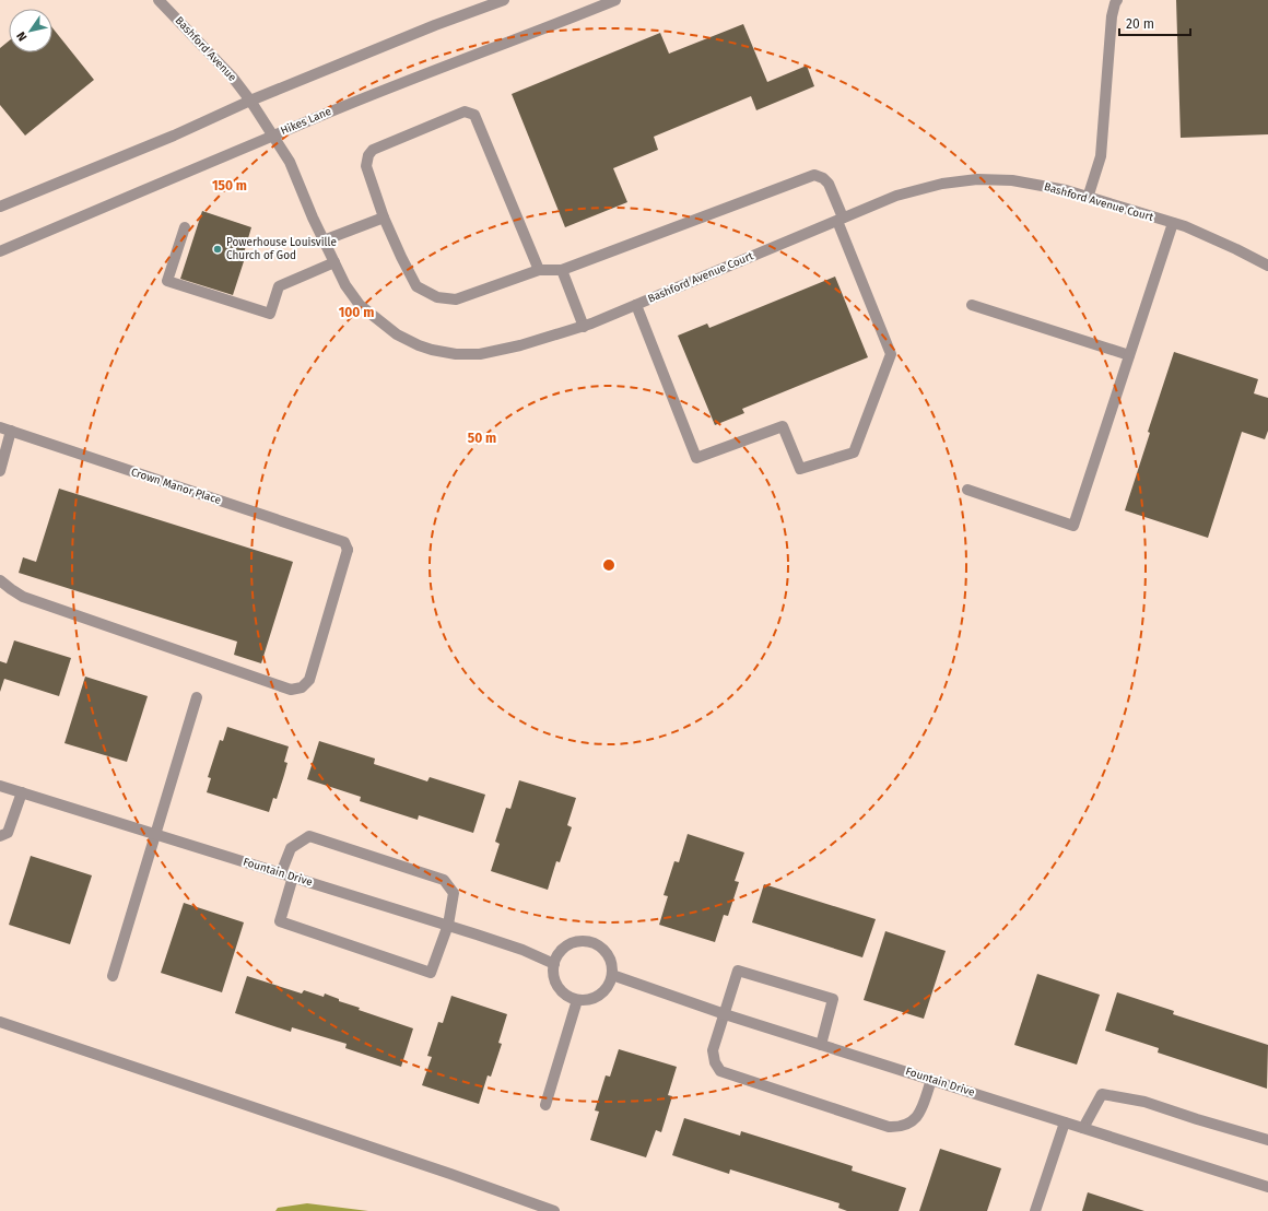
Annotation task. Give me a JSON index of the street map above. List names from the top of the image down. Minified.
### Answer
{"streets":{"street":["Bashford Avenue","Hikes Lane","Bashford Avenue Court","Crown Manor Place","Fountain Drive"]},"crossings":[["Bashford Avenue","Bashford Avenue Court"],["Hikes Lane","Bashford Avenue Court"]],"places":["Powerhouse Louisville Church of God"],"scale_bar":"20 m","north":"bottom left","rings":["150 m","100 m","50 m"]}
